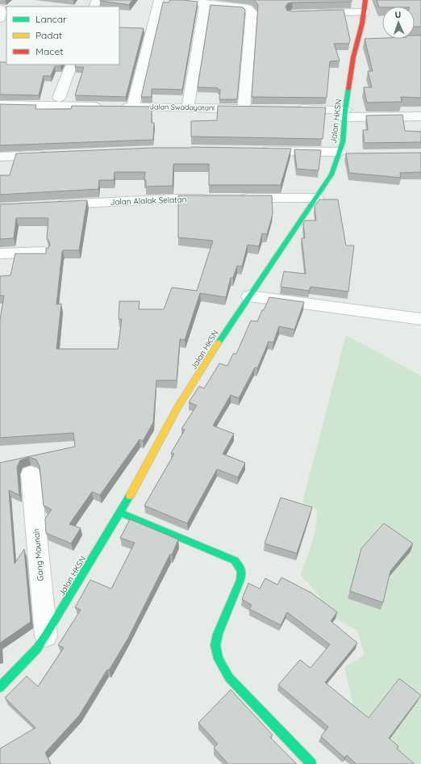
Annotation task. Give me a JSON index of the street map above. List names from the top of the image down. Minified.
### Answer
{"streets":{"main road":["Jalan HKSN"],"street":["Jalan Swadayatani","Jalan Alalak Selatan","Gang Maunah"]},"crossings":[["Jalan HKSN","Gang Maunah"]],"legend":["Lancar","Padat","Macet"],"north":"top"}
